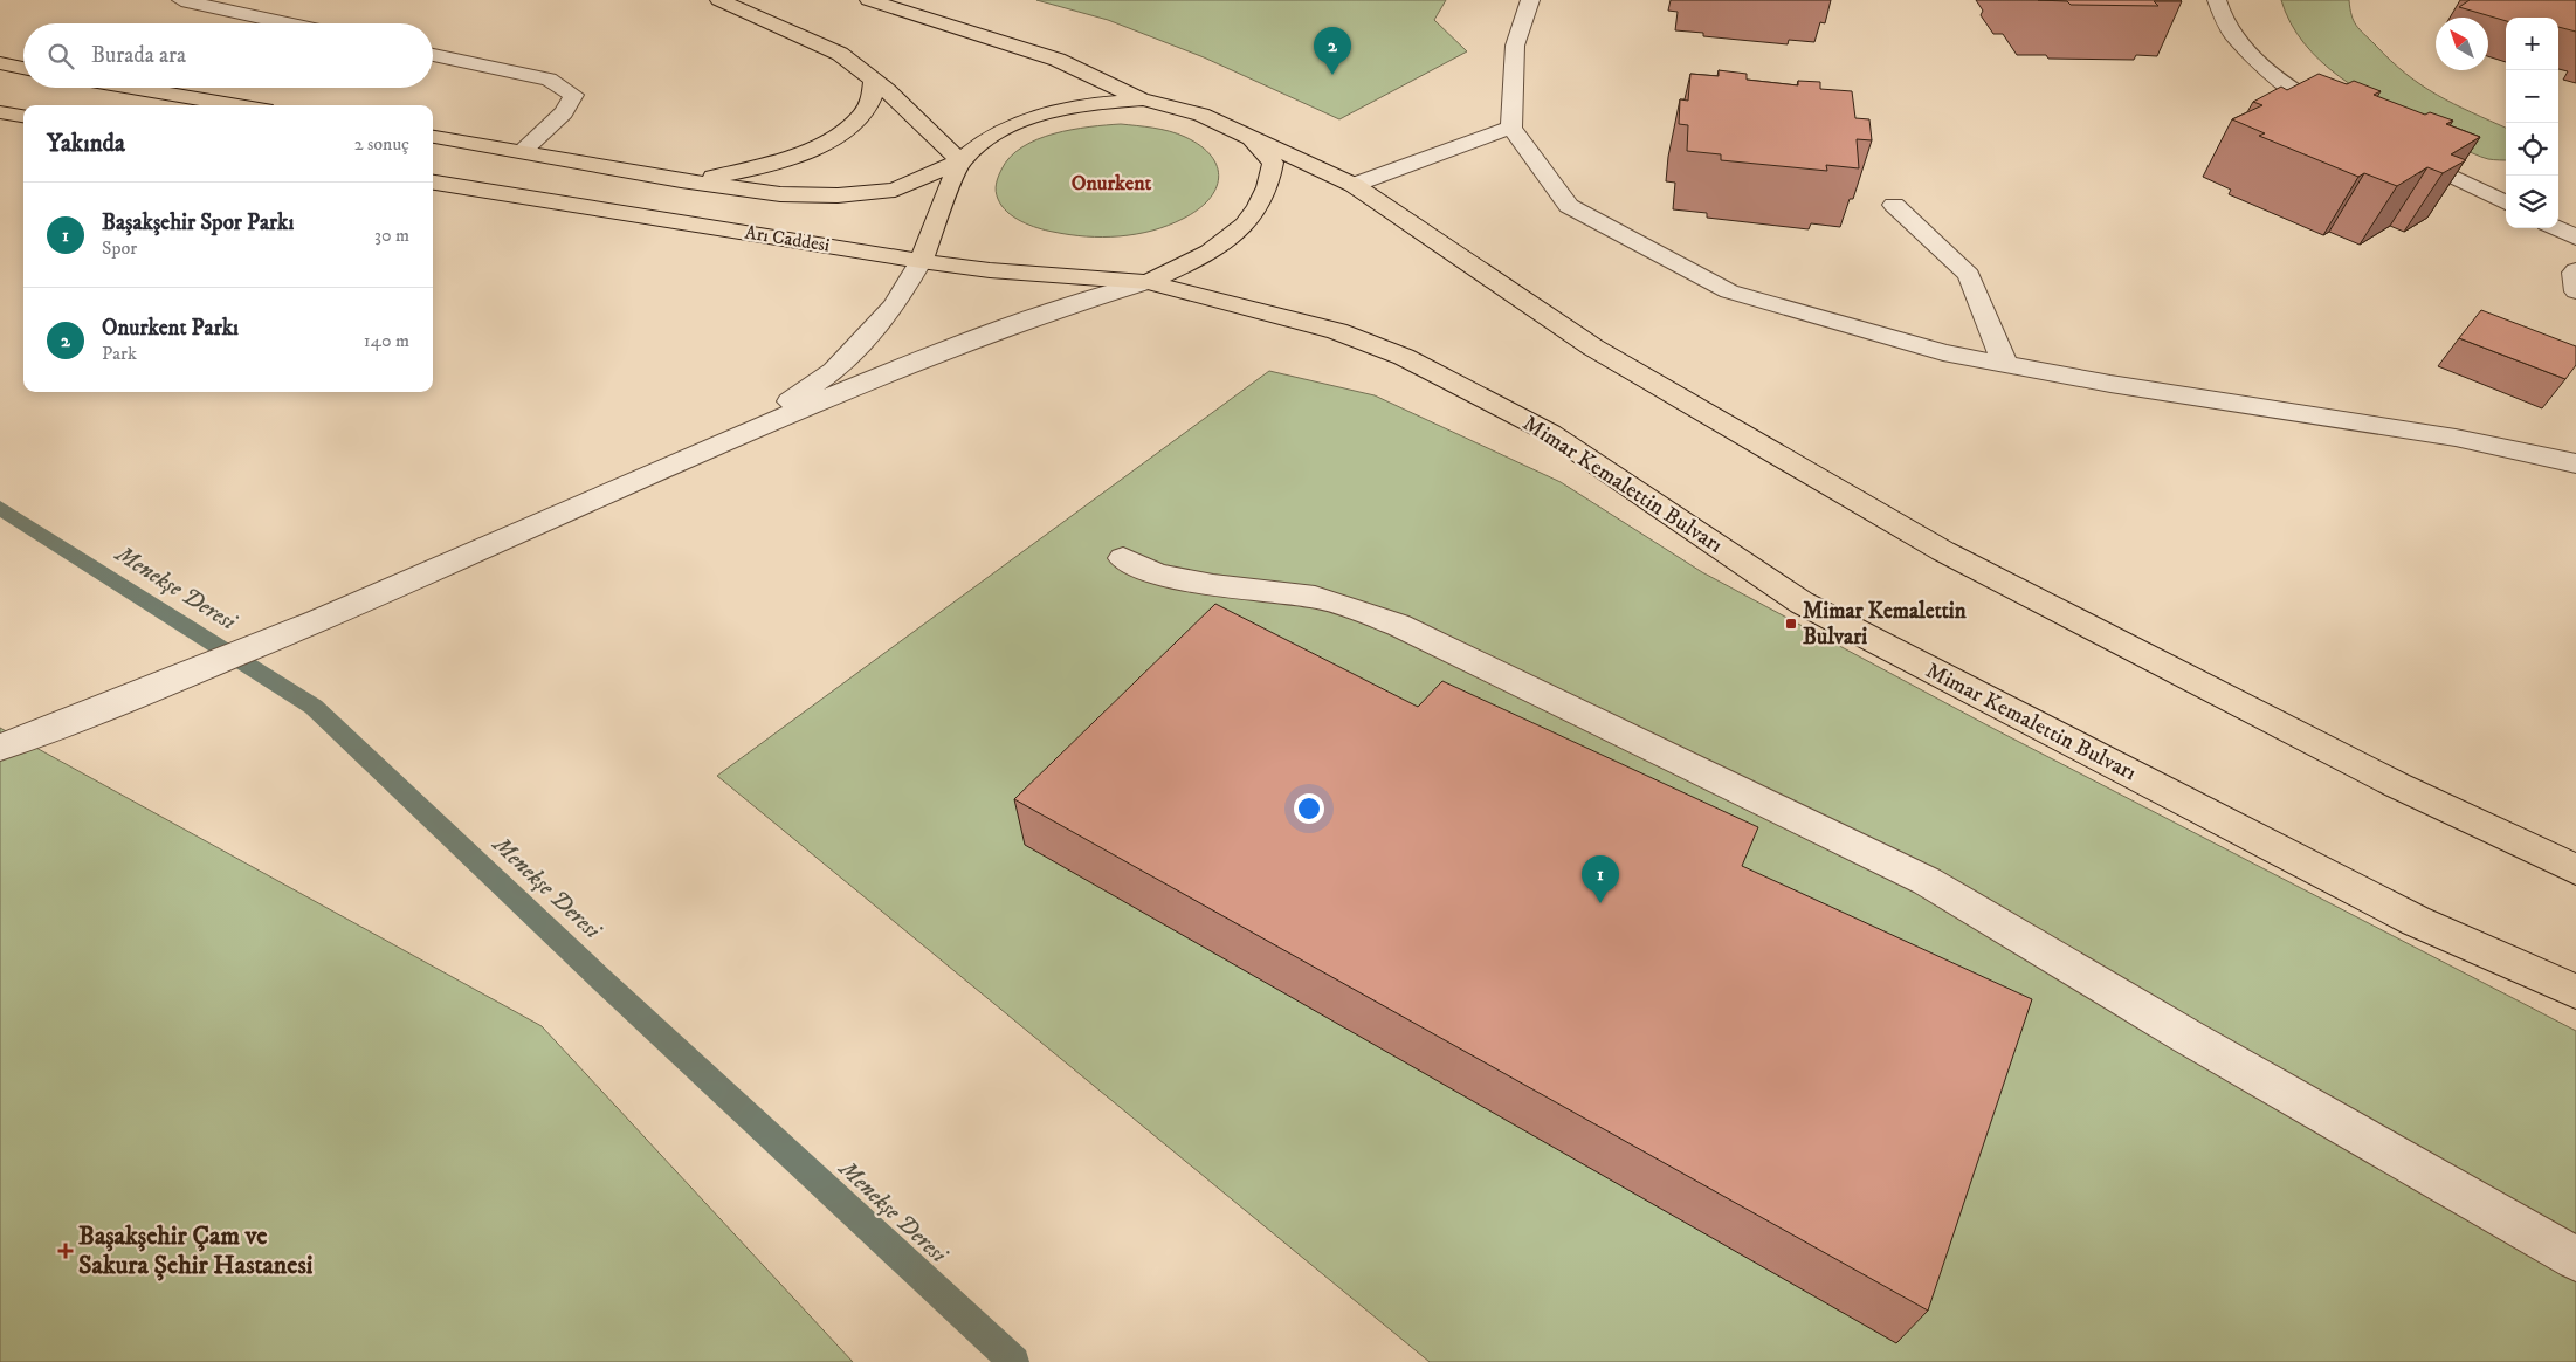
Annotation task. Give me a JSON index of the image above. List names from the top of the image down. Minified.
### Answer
{"streets":{"main road":["Arı Caddesi","Mimar Kemalettin Bulvarı"]},"crossings":[["Arı Caddesi","Mimar Kemalettin Bulvarı"]],"districts":["Onurkent"],"water":["Menekşe Deresi"],"places":{"transit":["Mimar Kemalettin Bulvari"],"health":["Başakşehir Çam ve Sakura Şehir Hastanesi"]},"north":"top left","page":{"map_buttons":["+","−"],"search":"Burada ara","pins":["2","1"],"heading":["Yakında","2 sonuç"],"list":[{"mark":"1","name":"Başakşehir Spor Parkı","note":"Spor","value":"30 m"},{"mark":"2","name":"Onurkent Parkı","note":"Park","value":"140 m"}]}}
